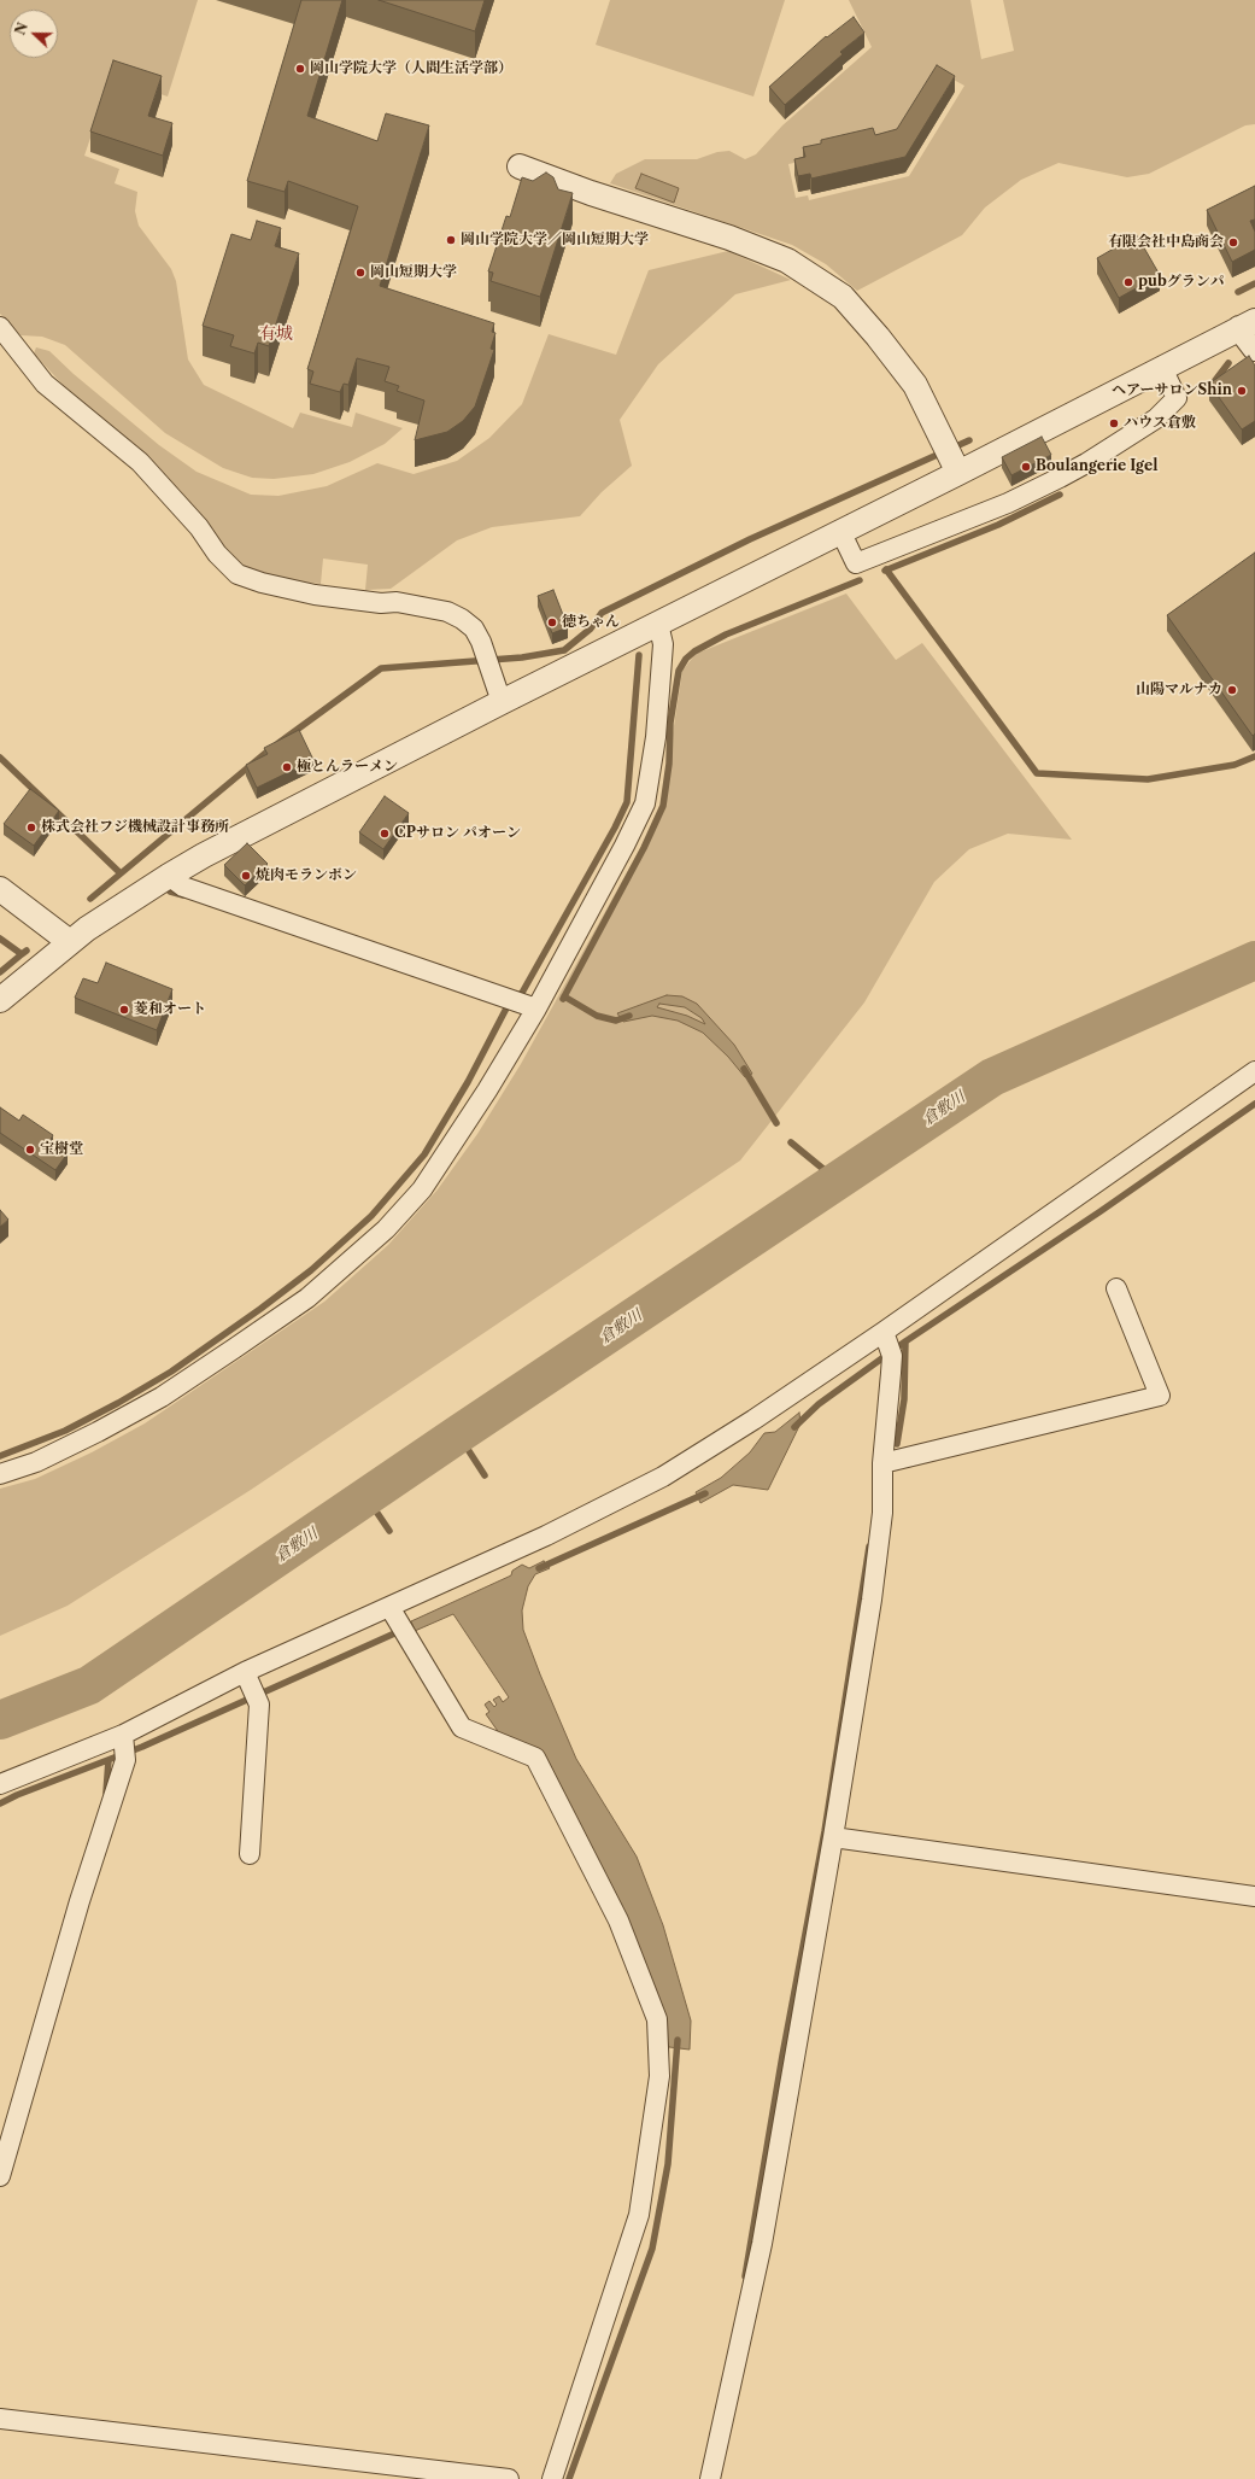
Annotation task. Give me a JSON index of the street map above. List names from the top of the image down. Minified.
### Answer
{"districts":["有城"],"water":["倉敷川"],"places":["岡山学院大学（人間生活学部）","岡山学院大学／岡山短期大学","有限会社中島商会","岡山短期大学","pubグランパ","ヘアーサロンShin","ハウス倉敷","Boulangerie Igel","徳ちゃん","山陽マルナカ","極とんラーメン","株式会社フジ機械設計事務所","CPサロン パオーン","焼肉モランボン","菱和オート","宝樹堂"],"north":"left"}
